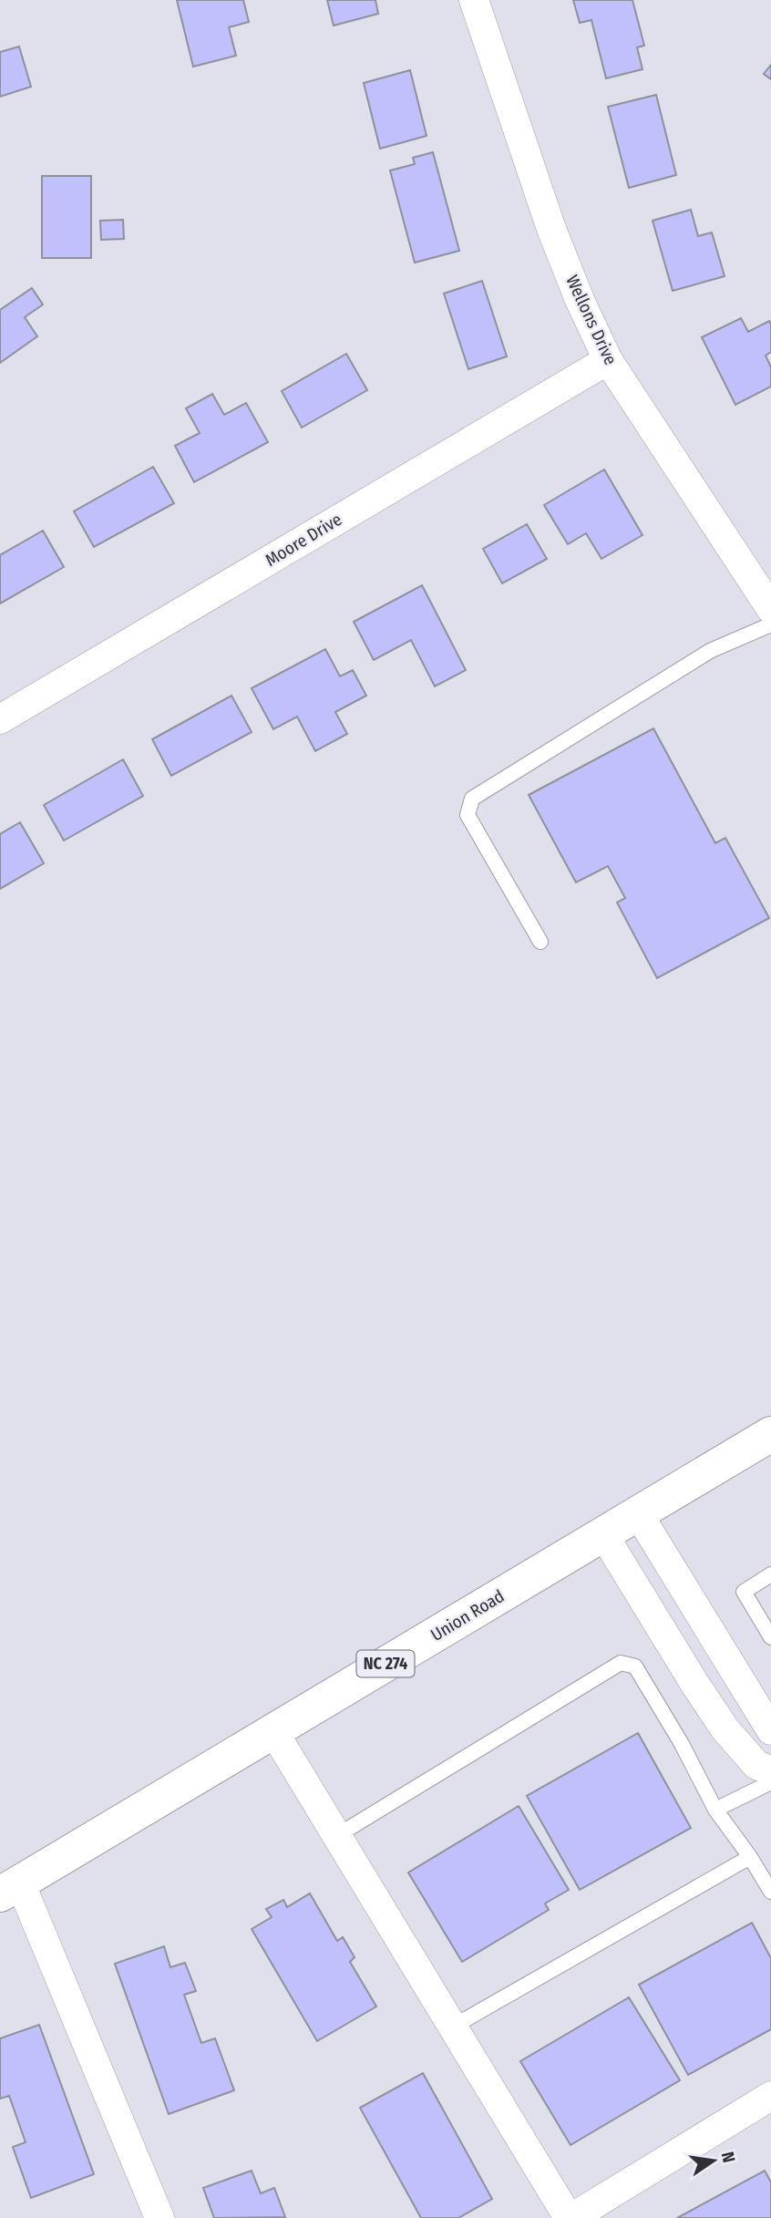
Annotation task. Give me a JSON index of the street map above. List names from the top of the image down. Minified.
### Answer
{"streets":{"main road":["Union Road","NC 274"],"street":["Wellons Drive","Moore Drive"]},"crossings":[["Wellons Drive","Moore Drive"]],"north":"right"}
